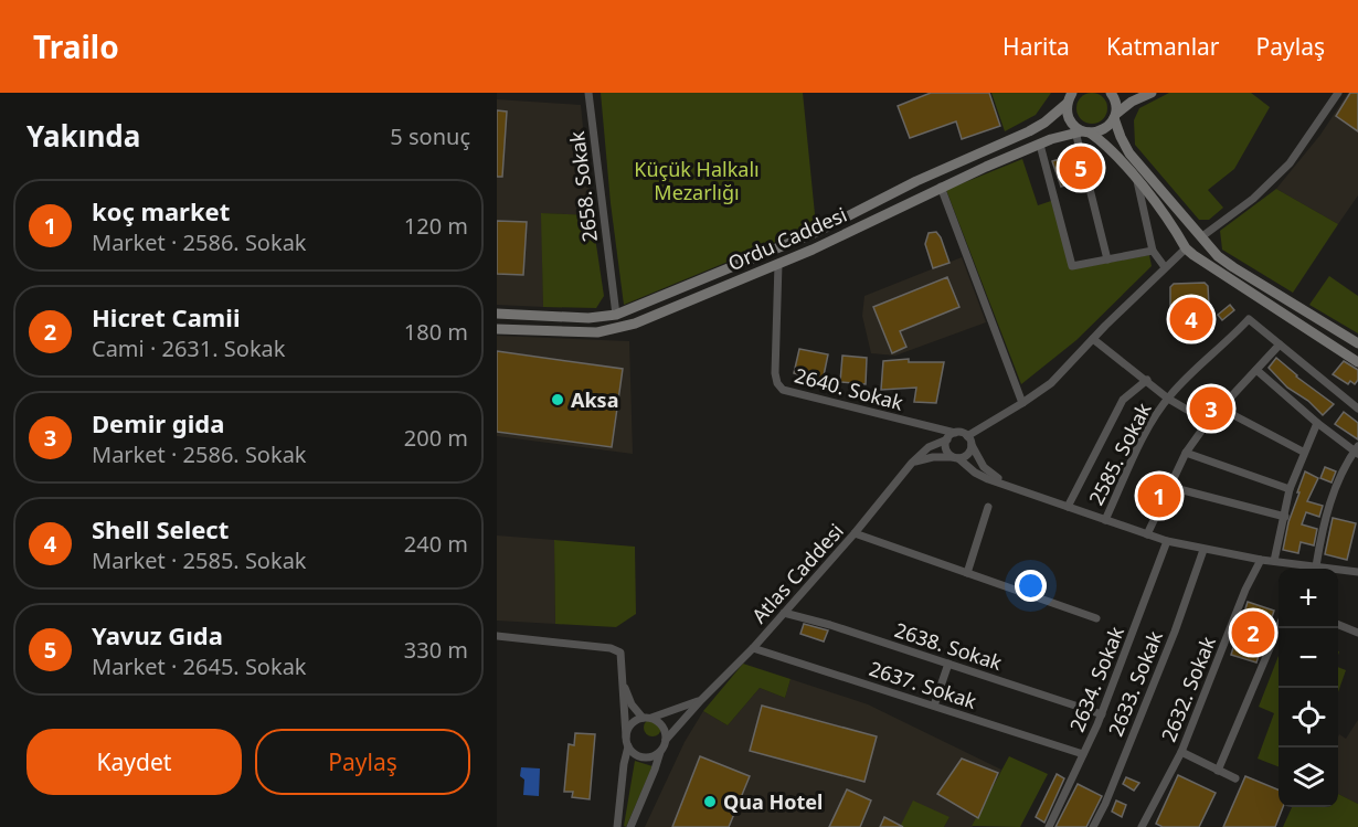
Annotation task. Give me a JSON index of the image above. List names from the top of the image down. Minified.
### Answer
{"streets":{"main road":["Ordu Caddesi"],"street":["2658. Sokak","2640. Sokak","2585. Sokak","Atlas Caddesi","2638. Sokak","2634. Sokak","2633. Sokak","2637. Sokak","2632. Sokak"]},"crossings":[["2658. Sokak","Ordu Caddesi"],["Ordu Caddesi","2640. Sokak"],["2640. Sokak","Atlas Caddesi"],["Atlas Caddesi","2638. Sokak"],["Atlas Caddesi","2637. Sokak"],["2638. Sokak","2634. Sokak"],["2634. Sokak","2637. Sokak"]],"parks":["Küçük Halkalı Mezarlığı"],"places":["Aksa","Qua Hotel"],"page":{"header":"Trailo","nav":["Harita","Katmanlar","Paylaş"],"heading":["Yakında","5 sonuç"],"pins":["5","4","3","1","2"],"list":[{"mark":"1","name":"koç market","note":"Market · 2586. Sokak","value":"120 m"},{"mark":"2","name":"Hicret Camii","note":"Cami · 2631. Sokak","value":"180 m"},{"mark":"3","name":"Demir gida","note":"Market · 2586. Sokak","value":"200 m"},{"mark":"4","name":"Shell Select","note":"Market · 2585. Sokak","value":"240 m"},{"mark":"5","name":"Yavuz Gıda","note":"Market · 2645. Sokak","value":"330 m"}],"map_buttons":["+","−"],"buttons":["Kaydet","Paylaş"]}}
